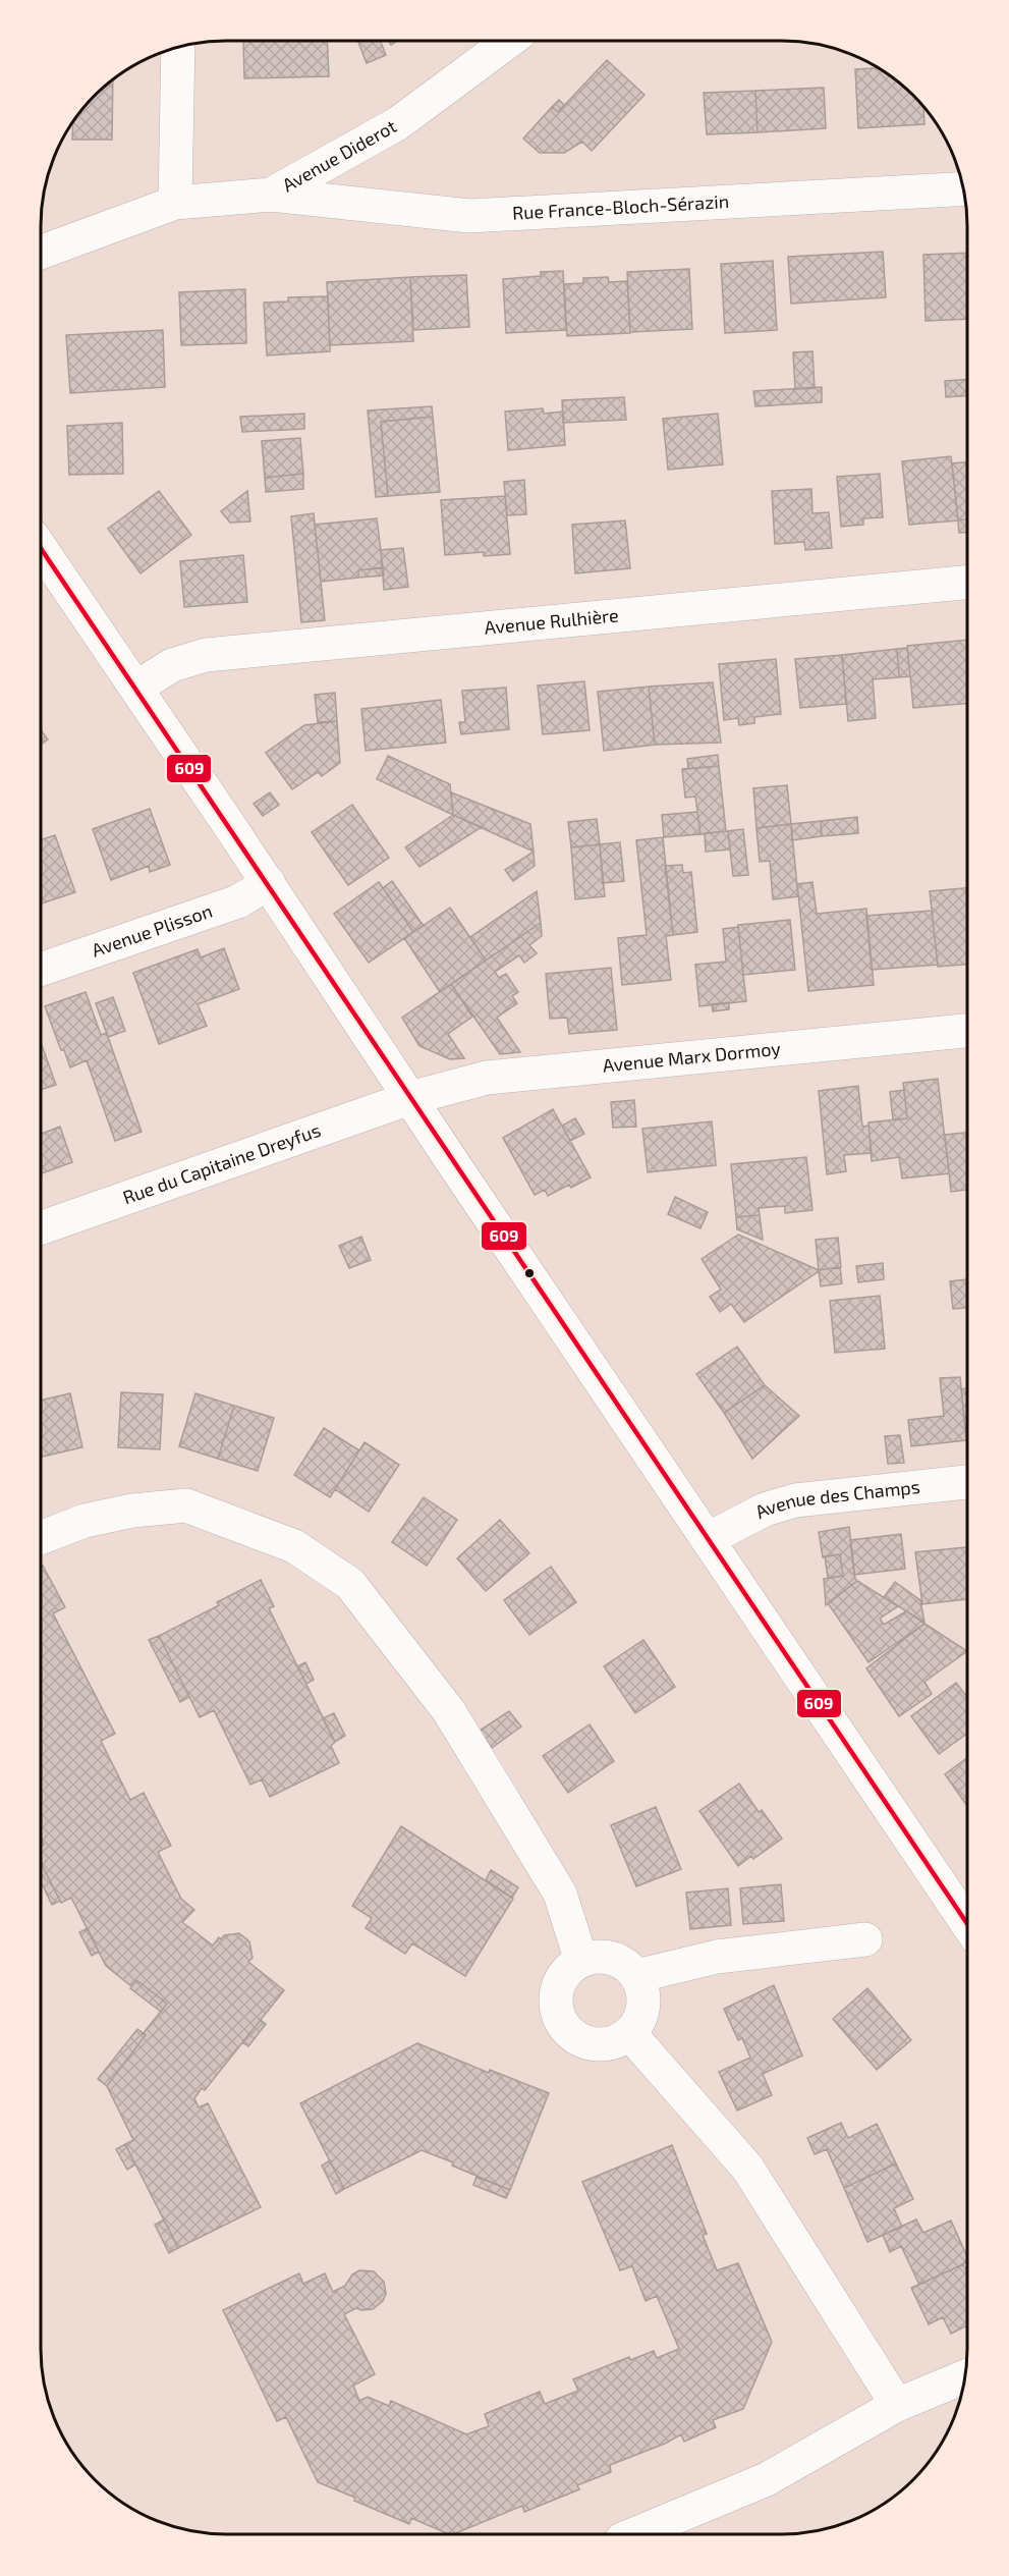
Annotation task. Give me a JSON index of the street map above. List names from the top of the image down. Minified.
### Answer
{"streets":{"street":["Avenue Diderot","Rue France-Bloch-Sérazin","Avenue Rulhière","Avenue Plisson","Avenue Marx Dormoy","Rue du Capitaine Dreyfus","Avenue des Champs"]},"crossings":[["Avenue Diderot","Rue France-Bloch-Sérazin"],["Avenue Marx Dormoy","Rue du Capitaine Dreyfus"]],"lines":["transit line 609"]}
